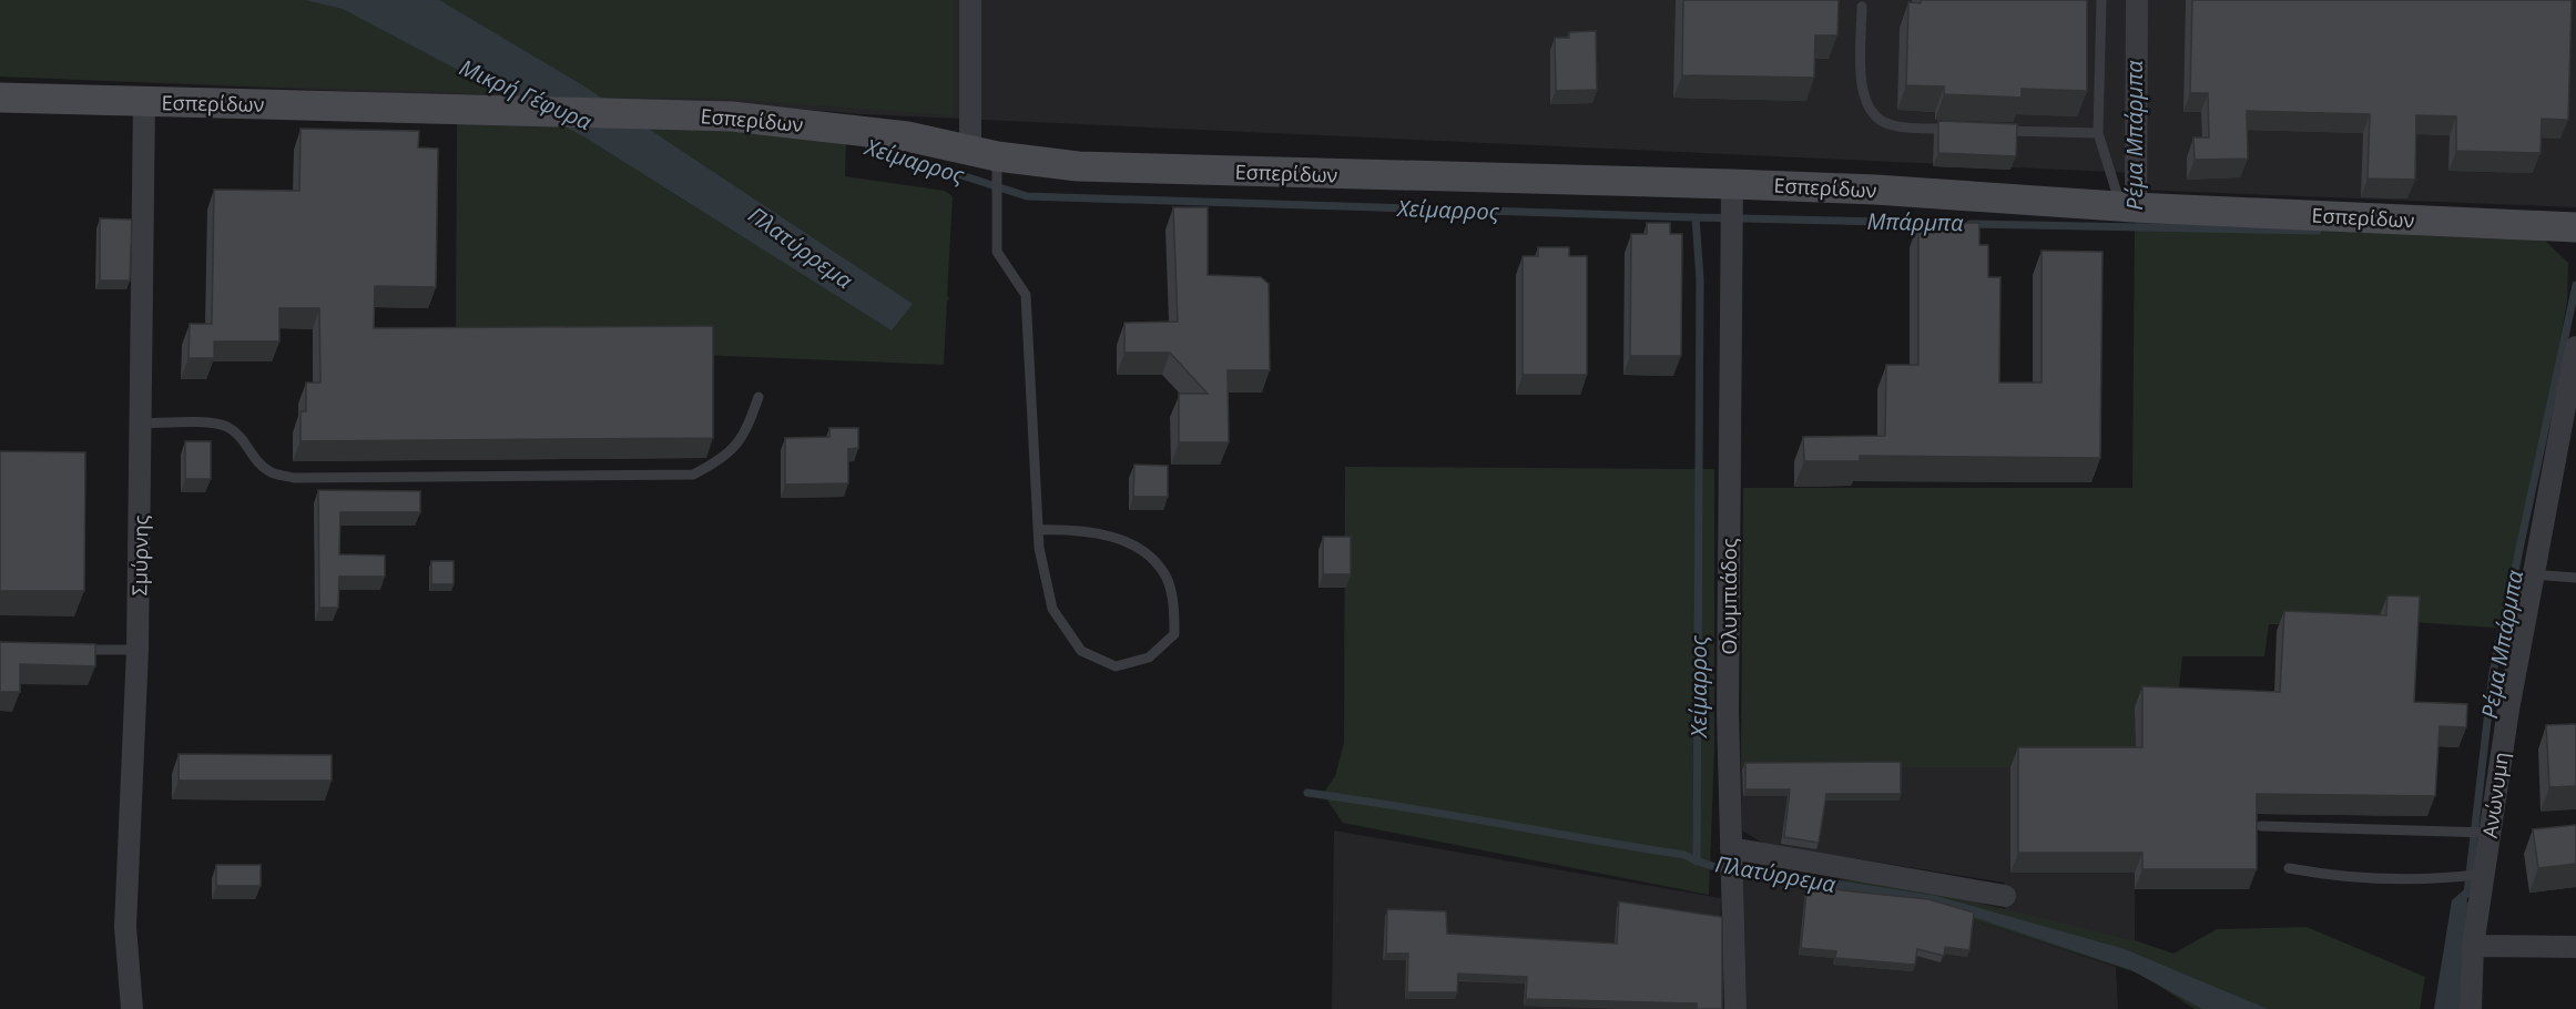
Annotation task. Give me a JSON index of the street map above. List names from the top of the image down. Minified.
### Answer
{"streets":{"street":["Εσπερίδων","Σμύρνης","Ολυμπιάδος","Ανώνυμη"]},"crossings":[["Εσπερίδων","Σμύρνης"],["Εσπερίδων","Ολυμπιάδος"]],"water":["Μικρή Γέφυρα","Ρέμα Μπάρμπα","Χείμαρρος","Μπάρμπα","Πλατύρρεμα"]}
